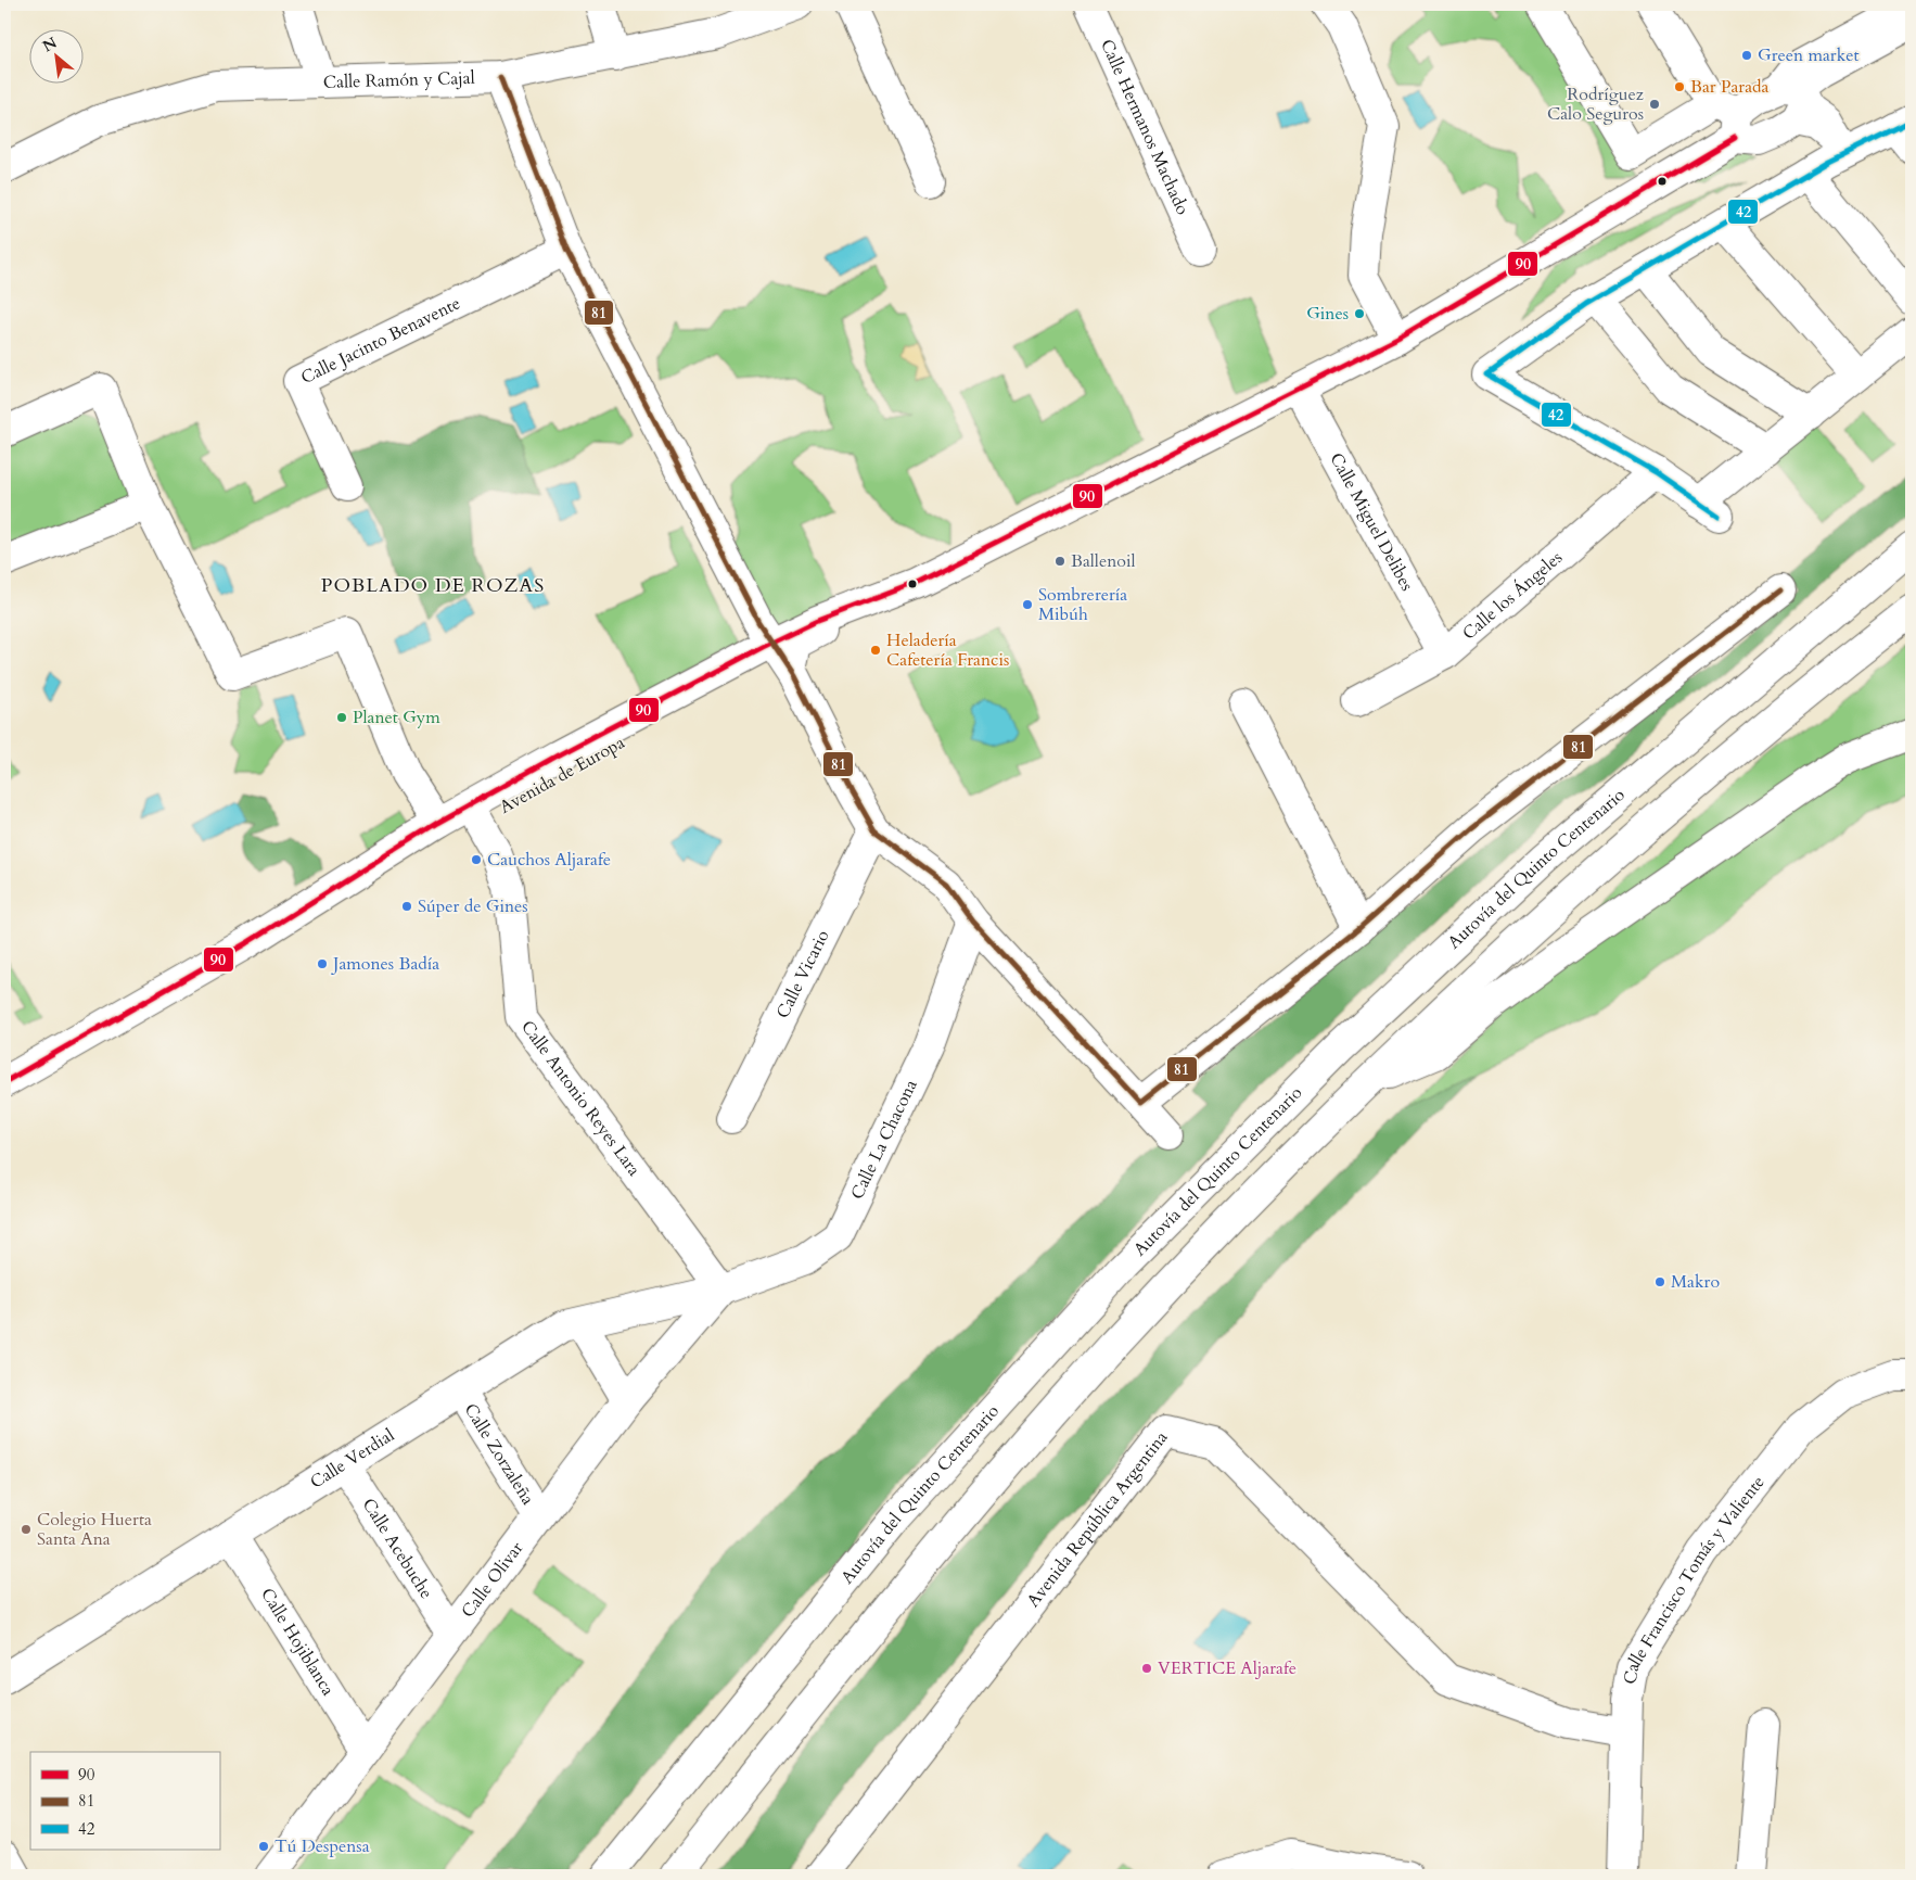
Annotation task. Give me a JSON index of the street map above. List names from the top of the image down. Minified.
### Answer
{"streets":{"main road":["Calle Ramón y Cajal","Calle Hermanos Machado","Calle Jacinto Benavente","Calle Miguel Delibes","Calle los Ángeles","Avenida de Europa","Autovía del Quinto Centenario","Calle Vicario","Calle Antonio Reyes Lara","Calle La Chacona","Calle Zorzaleña","Calle Verdial","Avenida República Argentina","Calle Acebuche","Calle Olivar","Calle Francisco Tomás y Valiente","Calle Hojiblanca"]},"crossings":[["Calle Miguel Delibes","Calle los Ángeles"],["Calle Miguel Delibes","Avenida de Europa"],["Avenida de Europa","Calle Antonio Reyes Lara"],["Calle Antonio Reyes Lara","Calle La Chacona"],["Calle Antonio Reyes Lara","Calle Verdial"],["Calle Antonio Reyes Lara","Calle Olivar"],["Calle La Chacona","Calle Verdial"],["Calle La Chacona","Calle Olivar"],["Calle Zorzaleña","Calle Verdial"],["Calle Zorzaleña","Calle Olivar"],["Calle Verdial","Calle Acebuche"],["Calle Verdial","Calle Olivar"],["Calle Verdial","Calle Hojiblanca"],["Avenida República Argentina","Calle Francisco Tomás y Valiente"],["Calle Acebuche","Calle Olivar"],["Calle Olivar","Calle Hojiblanca"]],"districts":["POBLADO DE ROZAS"],"places":["Green market","Bar Parada","Rodríguez Calo Seguros","Gines","Ballenoil","Sombrerería Mibúh","Heladería Cafetería Francis","Planet Gym","Cauchos Aljarafe","Súper de Gines","Jamones Badía","Makro","Colegio Huerta Santa Ana","VERTICE Aljarafe","Tú Despensa"],"lines":["transit line 81","transit line 42","transit line 90"],"legend":["90","81","42"],"north":"top left"}
